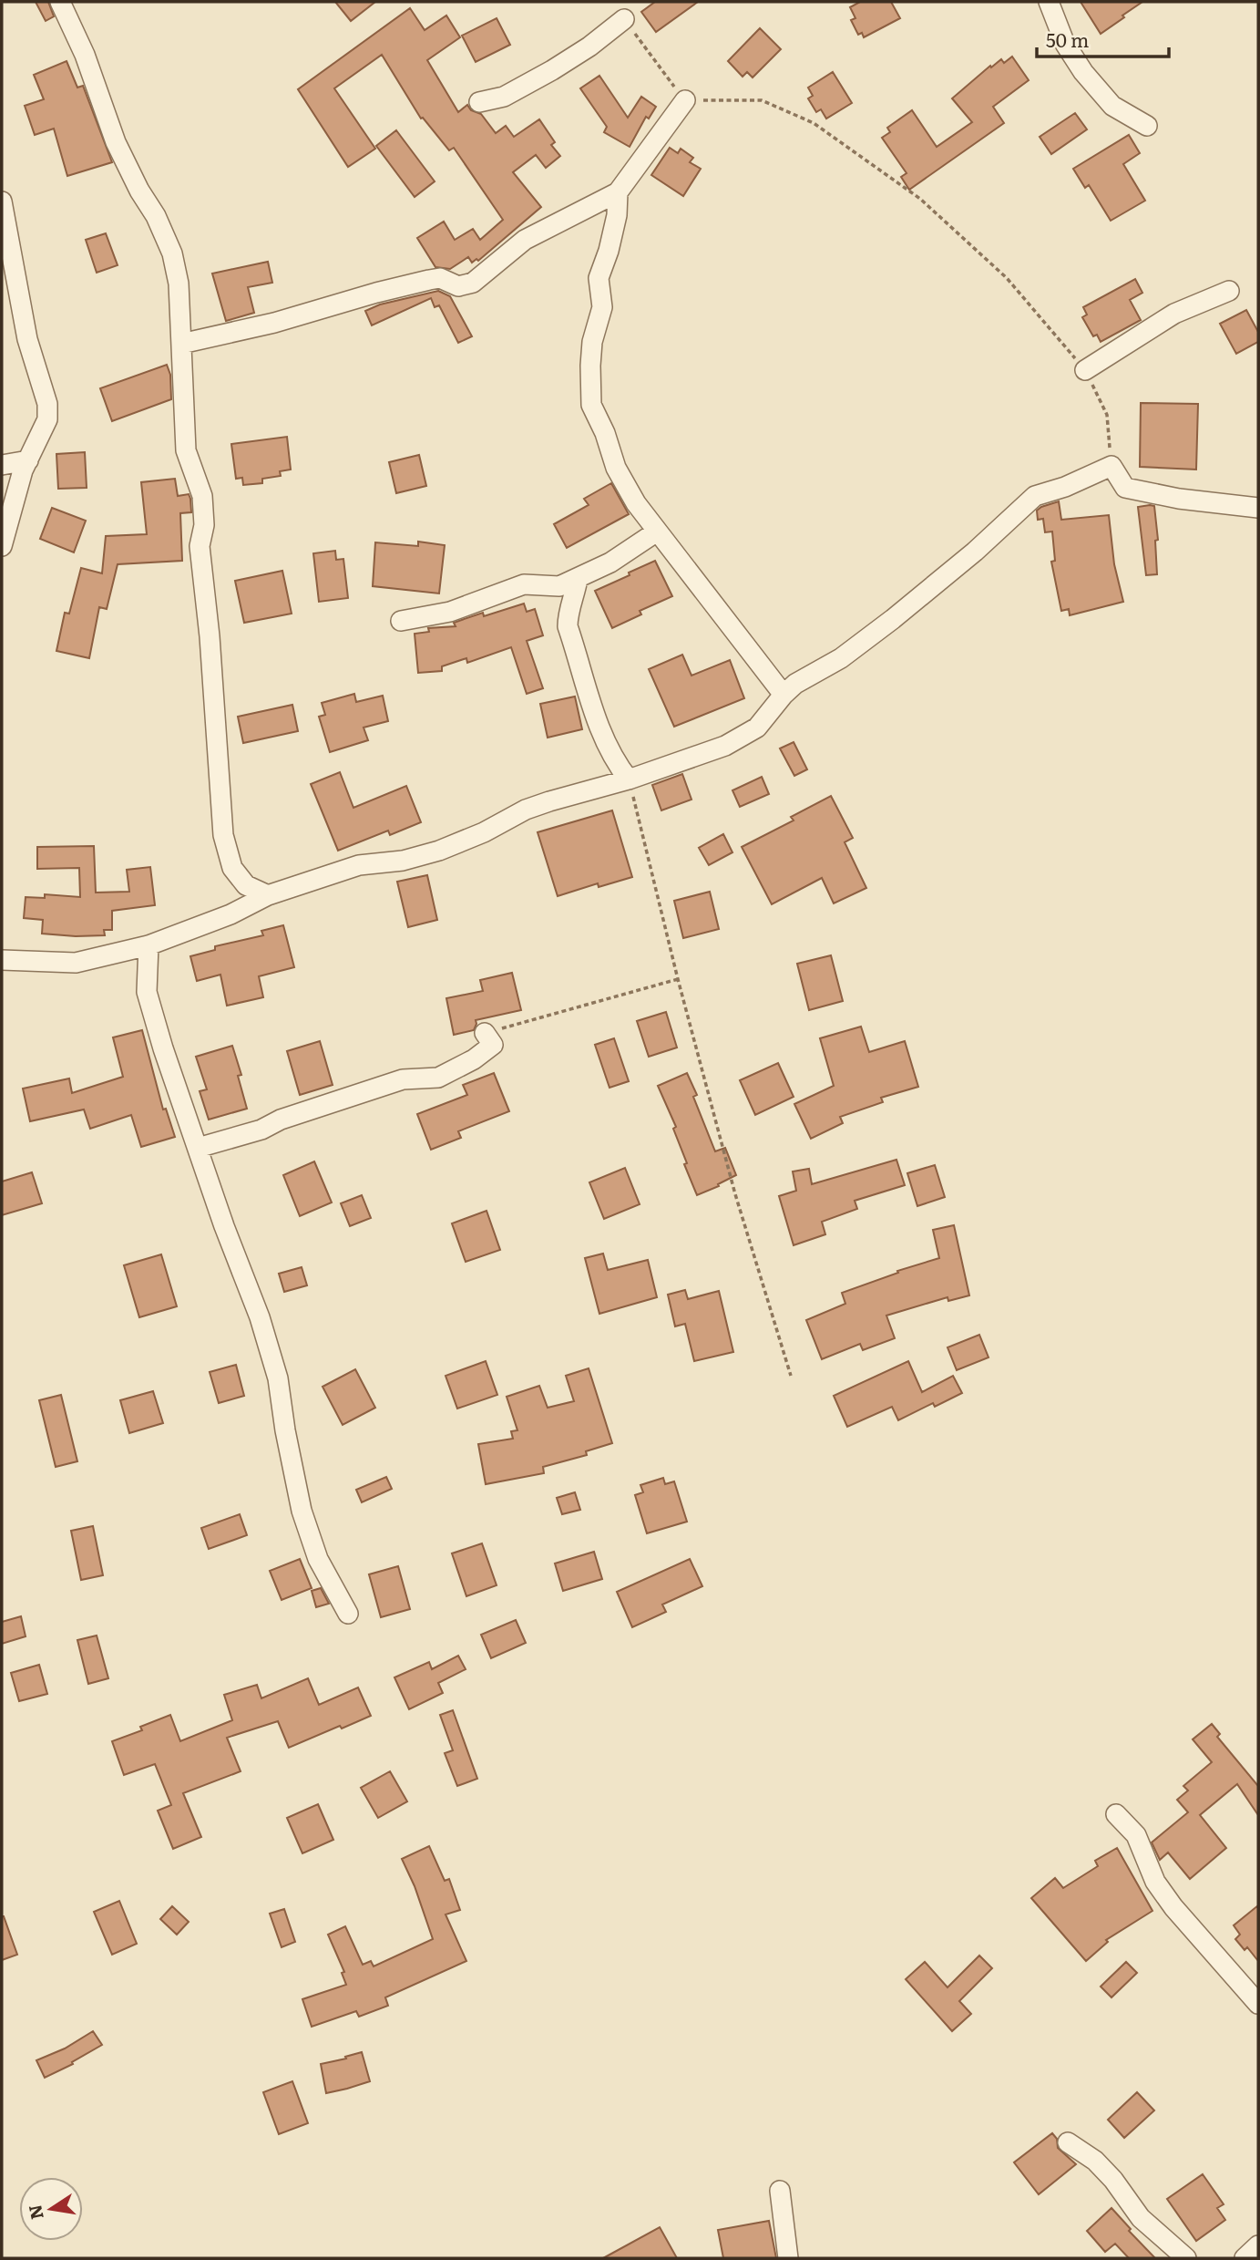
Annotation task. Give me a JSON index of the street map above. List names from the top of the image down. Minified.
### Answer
{"scale_bar":"50 m","north":"left"}
